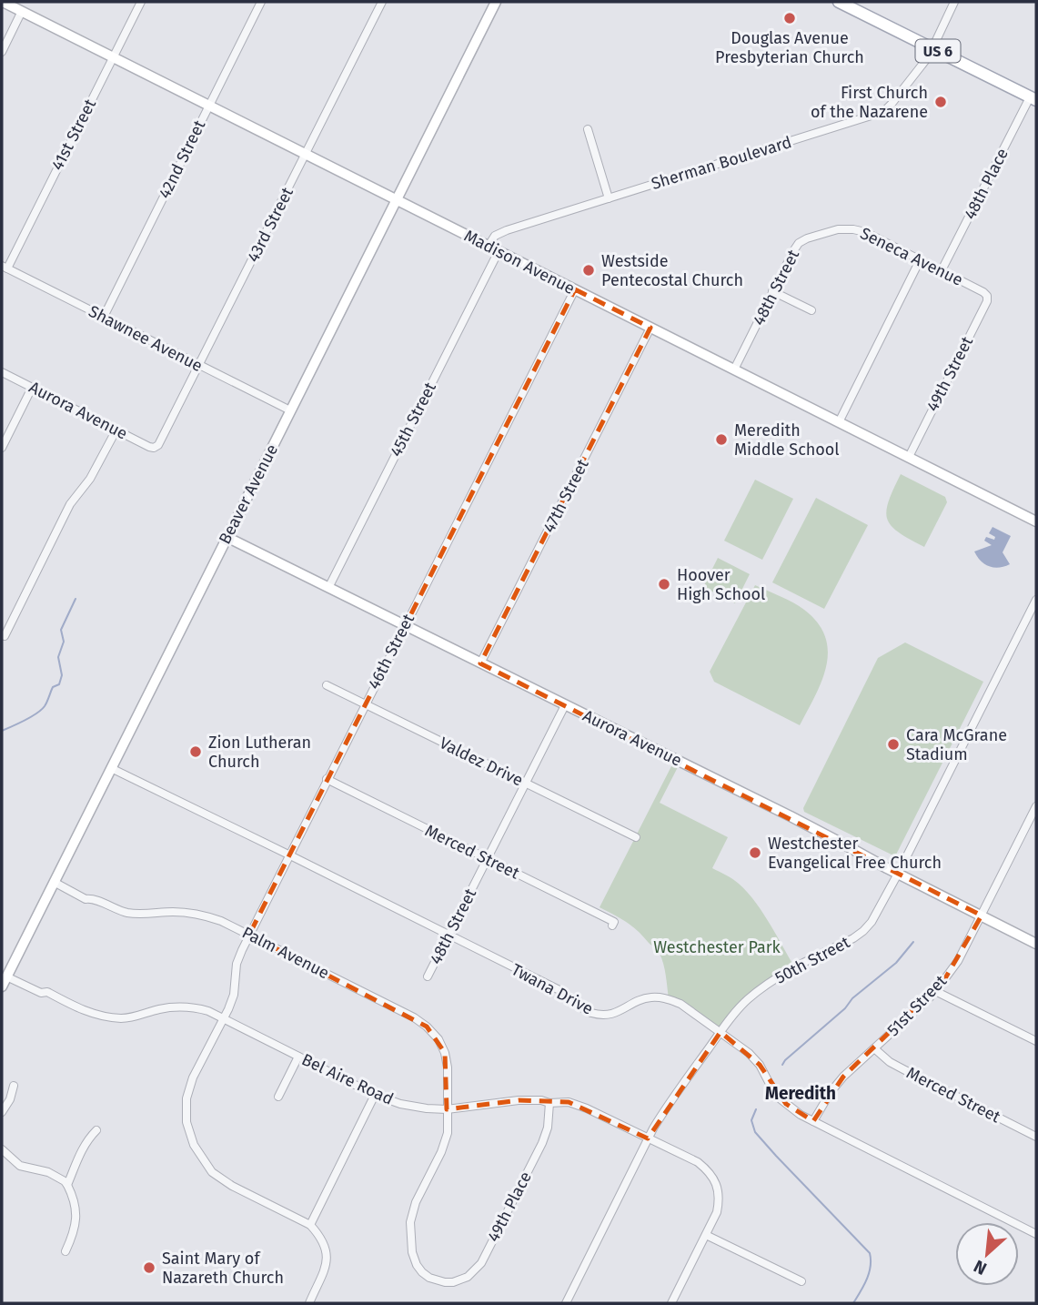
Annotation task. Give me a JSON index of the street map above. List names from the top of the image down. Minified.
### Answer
{"streets":{"main road":["US 6"],"street":["41st Street","42nd Street","Sherman Boulevard","48th Place","43rd Street","Seneca Avenue","Madison Avenue","48th Street","Shawnee Avenue","49th Street","Aurora Avenue","45th Street","Beaver Avenue","47th Street","46th Street","Valdez Drive","Merced Street","Palm Avenue","50th Street","Twana Drive","51st Street","Bel Aire Road","49th Place"]},"crossings":[["US 6","Sherman Boulevard"],["US 6","48th Place"],["41st Street","Madison Avenue"],["41st Street","Shawnee Avenue"],["42nd Street","Madison Avenue"],["42nd Street","Shawnee Avenue"],["Sherman Boulevard","Madison Avenue"],["48th Place","Seneca Avenue"],["43rd Street","Madison Avenue"],["43rd Street","Shawnee Avenue"],["43rd Street","Aurora Avenue"],["Seneca Avenue","48th Street"],["Seneca Avenue","49th Street"],["Madison Avenue","48th Street"],["Madison Avenue","49th Street"],["Madison Avenue","45th Street"],["Madison Avenue","Beaver Avenue"],["Madison Avenue","47th Street"],["Madison Avenue","46th Street"],["48th Street","Aurora Avenue"],["48th Street","Valdez Drive"],["48th Street","Merced Street"],["48th Street","Twana Drive"],["Shawnee Avenue","Beaver Avenue"],["Aurora Avenue","45th Street"],["Aurora Avenue","Beaver Avenue"],["Aurora Avenue","47th Street"],["Aurora Avenue","46th Street"],["Aurora Avenue","50th Street"],["Aurora Avenue","51st Street"],["Beaver Avenue","Palm Avenue"],["Beaver Avenue","Twana Drive"],["Beaver Avenue","Bel Aire Road"],["46th Street","Valdez Drive"],["46th Street","Merced Street"],["46th Street","Palm Avenue"],["46th Street","Twana Drive"],["46th Street","Bel Aire Road"],["Merced Street","51st Street"],["Palm Avenue","Bel Aire Road"],["Palm Avenue","49th Place"],["50th Street","Twana Drive"],["50th Street","Bel Aire Road"],["Twana Drive","51st Street"],["Bel Aire Road","49th Place"]],"districts":["Meredith"],"parks":["Westchester Park"],"places":["Douglas Avenue Presbyterian Church","First Church of the Nazarene","Westside Pentecostal Church","Meredith Middle School","Hoover High School","Cara McGrane Stadium","Zion Lutheran Church","Westchester Evangelical Free Church","Saint Mary of Nazareth Church"],"north":"bottom left"}
